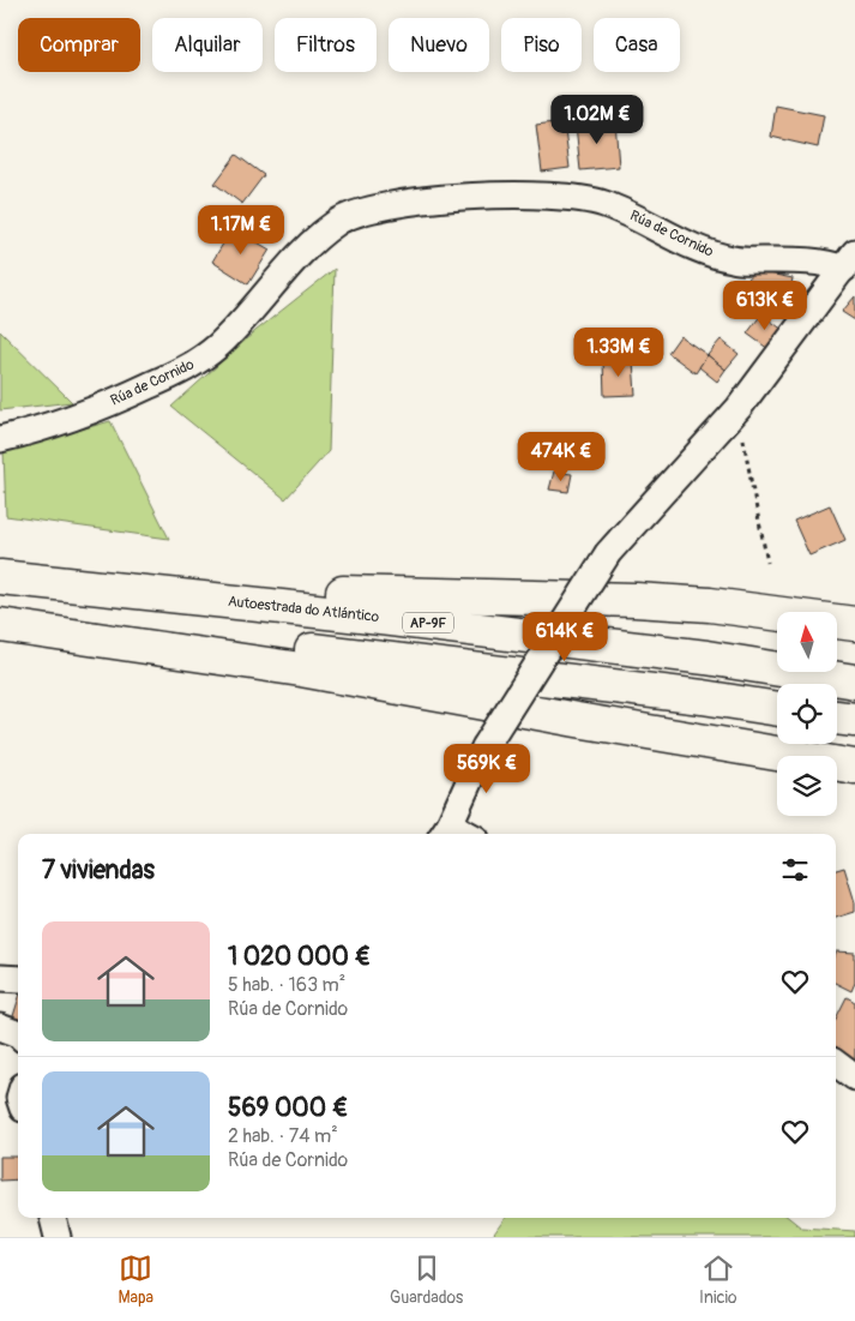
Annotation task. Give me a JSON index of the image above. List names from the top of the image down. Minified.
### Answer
{"streets":{"highway":["Autoestrada do Atlántico","AP-9F"],"street":["Rúa de Cornido"]},"north":"top","page":{"chip":["Comprar","Alquilar","Filtros","Nuevo","Piso","Casa"],"price":["1.02M €","1.17M €","613K €","1.33M €","474K €","614K €","569K €"],"heading":"7 viviendas","list":[{"name":"1 020 000 €","note":"5 hab. · 163 m² · Rúa de Cornido"},{"name":"569 000 €","note":"2 hab. · 74 m² · Rúa de Cornido"}],"tabs":["Mapa","Guardados","Inicio"]}}
